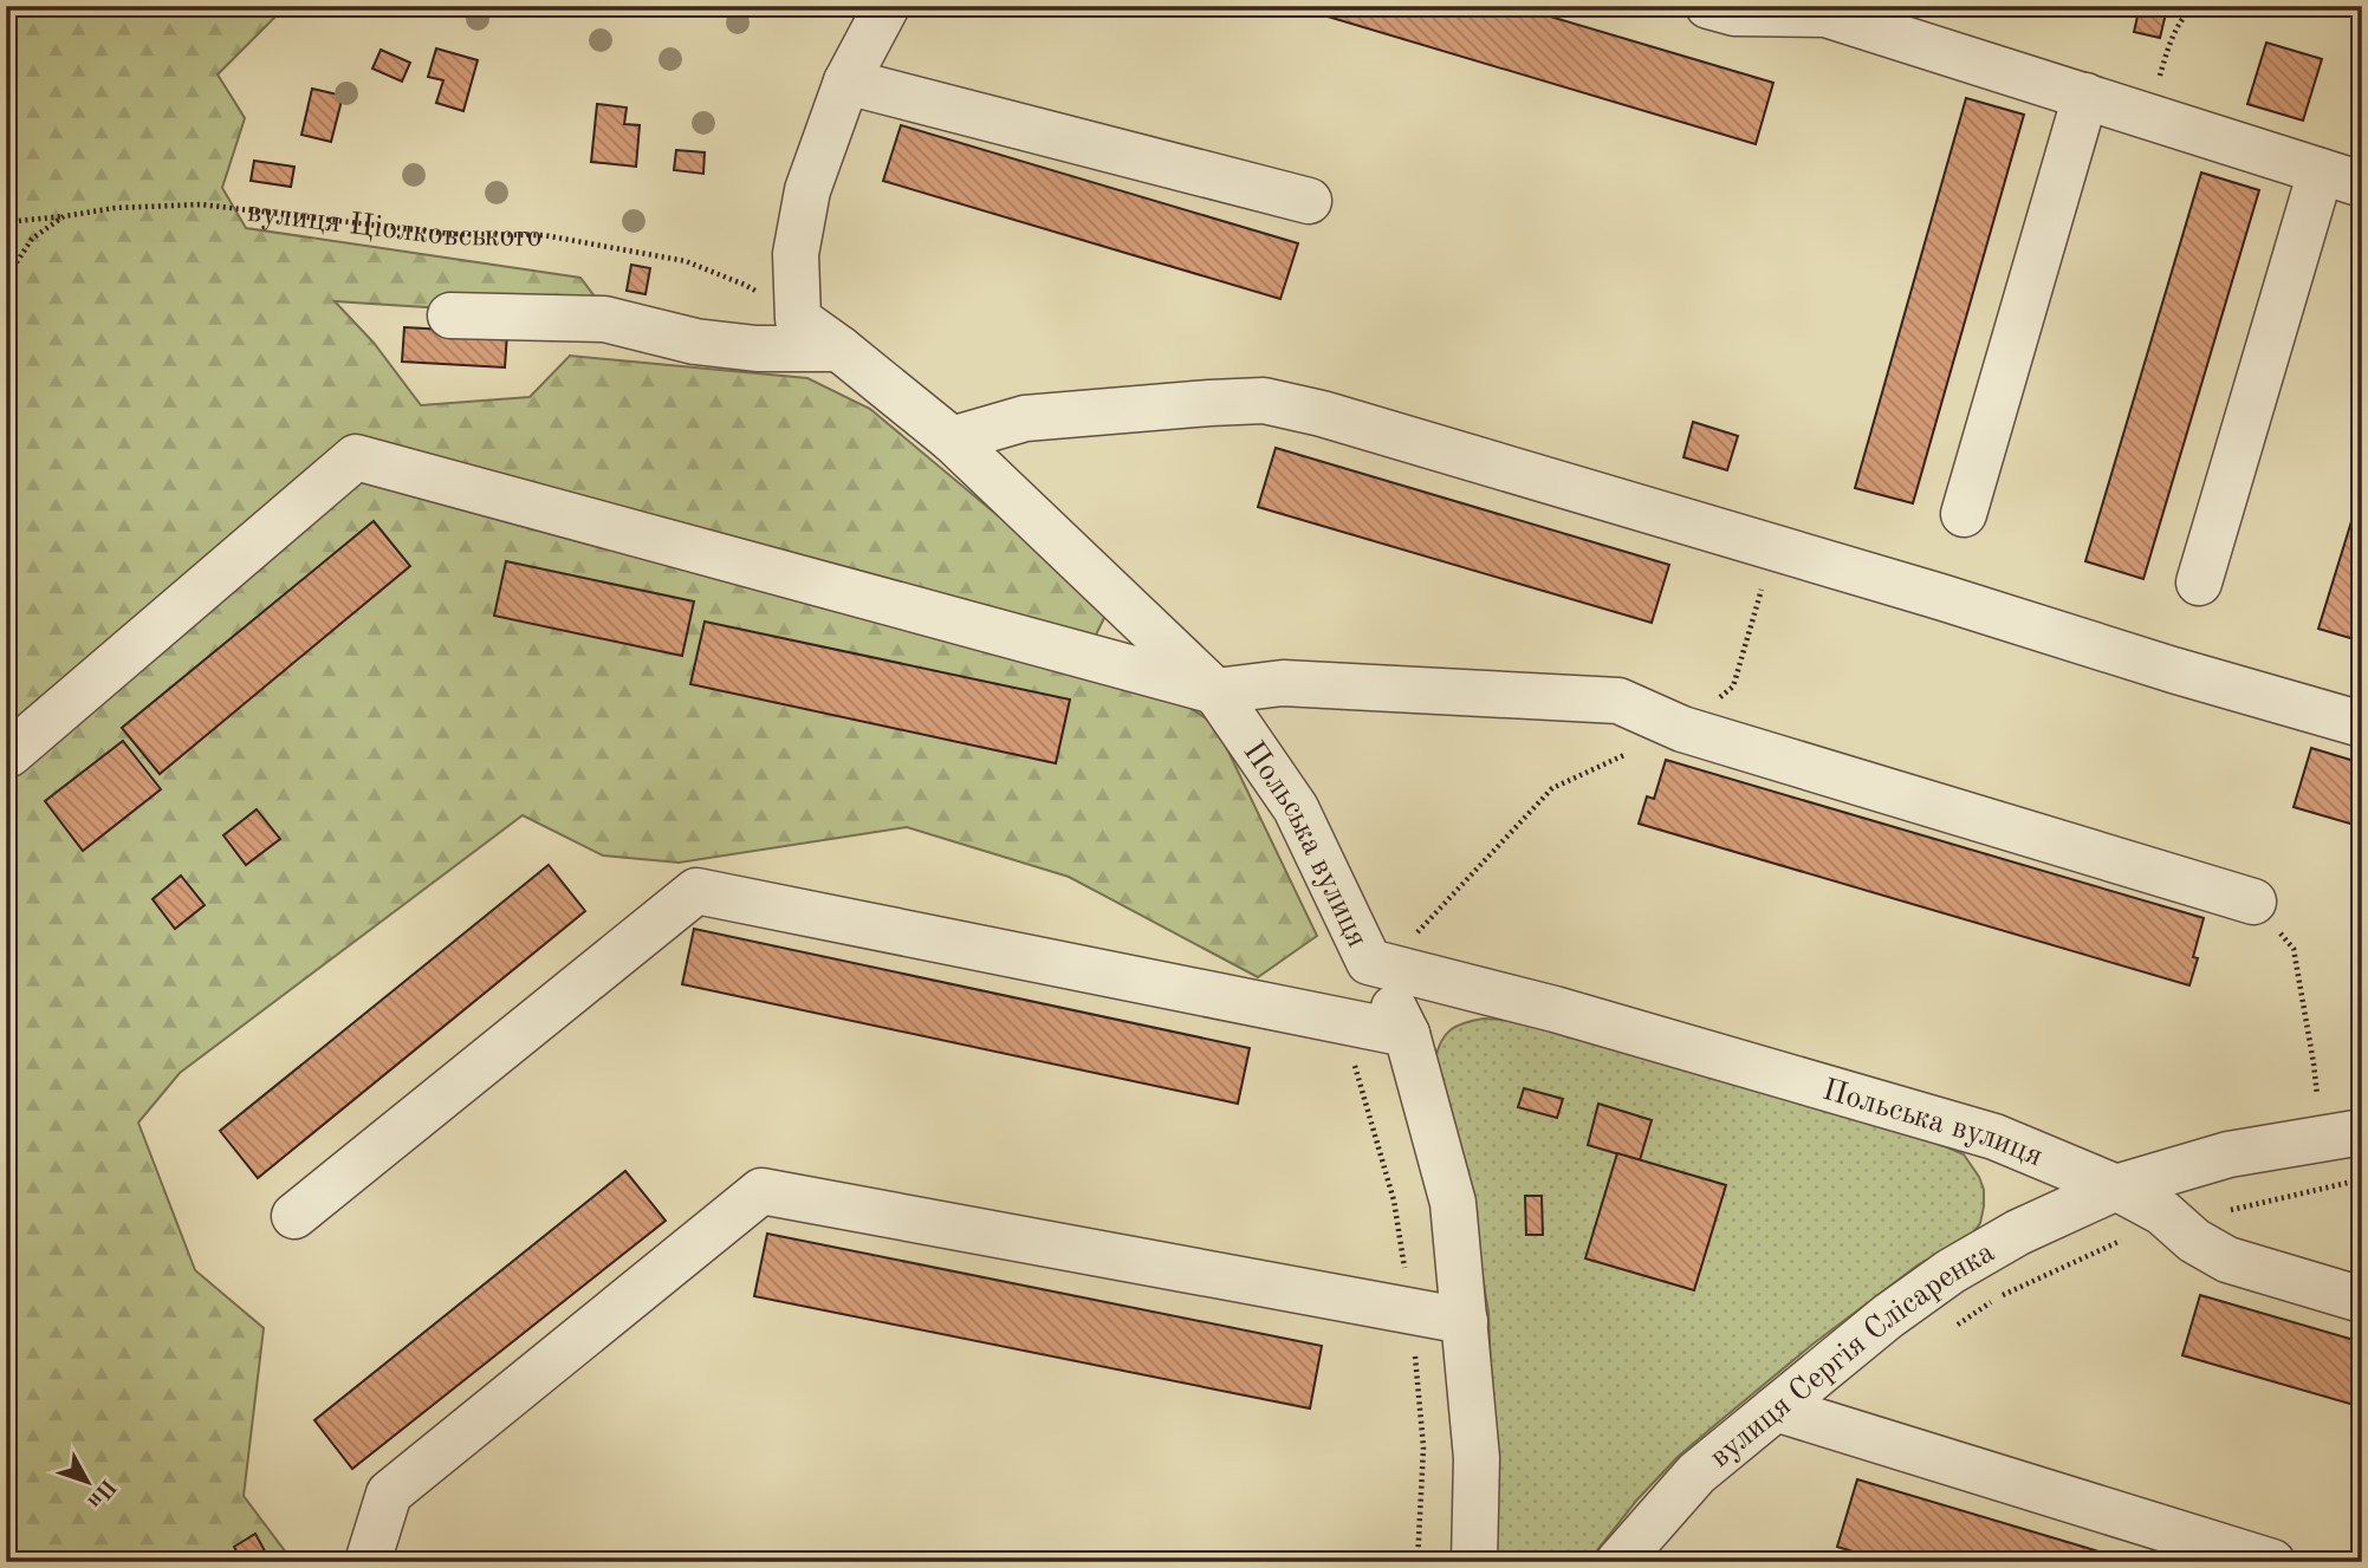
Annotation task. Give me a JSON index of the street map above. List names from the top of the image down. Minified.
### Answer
{"streets":{"street":["Польська вулиця","вулиця Сергія Слісаренка"],"path":["вулиця Ціолковського"]},"crossings":[["вулиця Ціолковського","Польська вулиця"],["Польська вулиця","вулиця Сергія Слісаренка"]],"north":"bottom right"}
